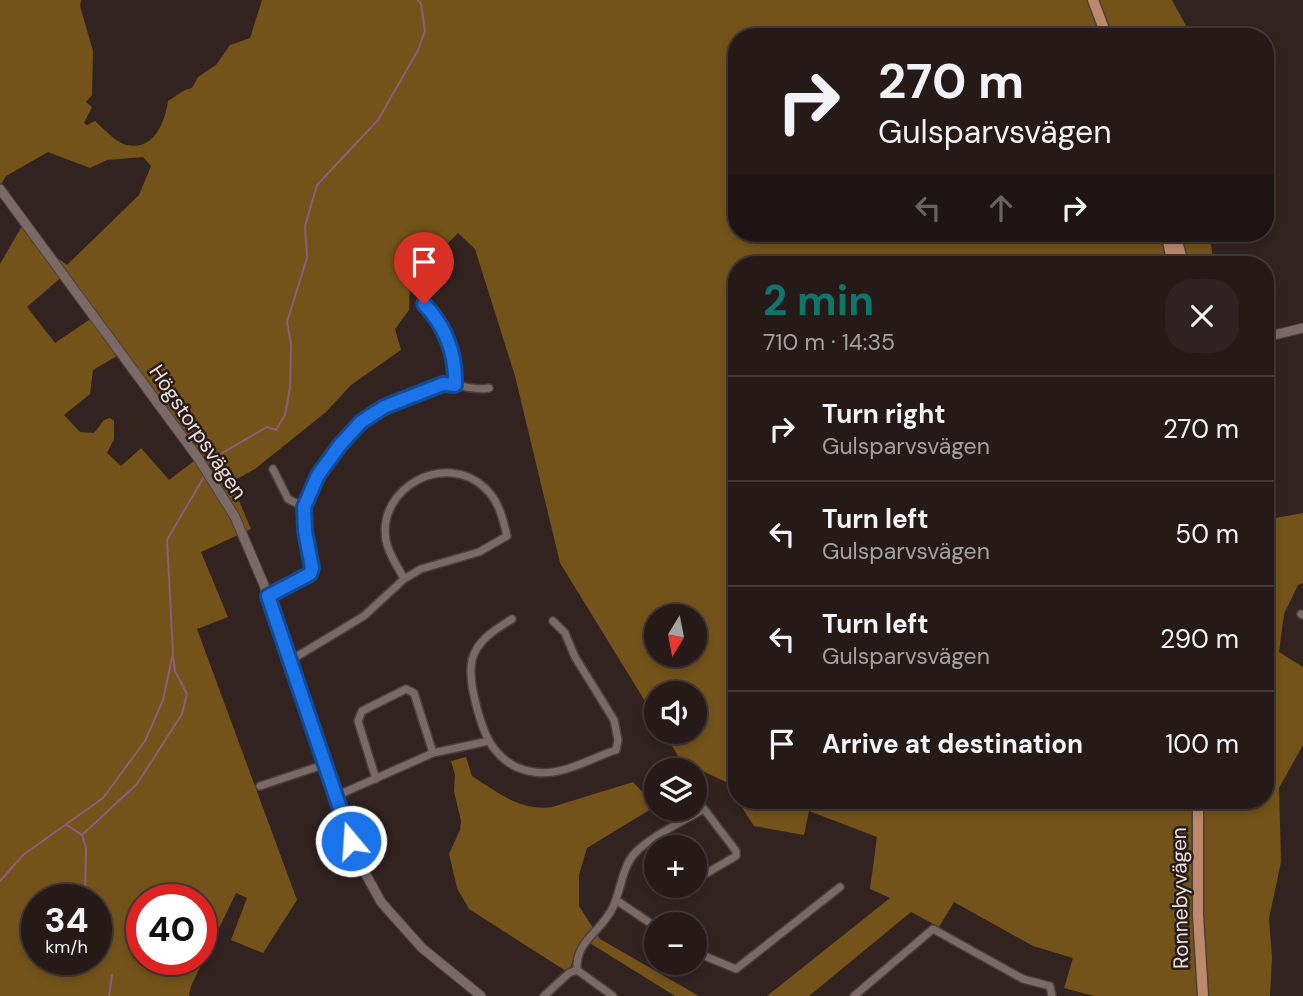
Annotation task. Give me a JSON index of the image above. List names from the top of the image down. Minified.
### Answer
{"streets":{"main road":["Ronnebyvägen"],"street":["Högstorpsvägen"]},"north":"bottom","page":{"turn":["270 m","Gulsparvsvägen"],"heading":["2 min","710 m · 14:35"],"list":[{"name":"Turn right","note":"Gulsparvsvägen","value":"270 m"},{"name":"Turn left","note":"Gulsparvsvägen","value":"50 m"},{"name":"Turn left","note":"Gulsparvsvägen","value":"290 m"},{"name":"Arrive at destination","value":"100 m"}],"map_buttons":["+","−"],"speed":"34 km/h","limit":"40"}}
